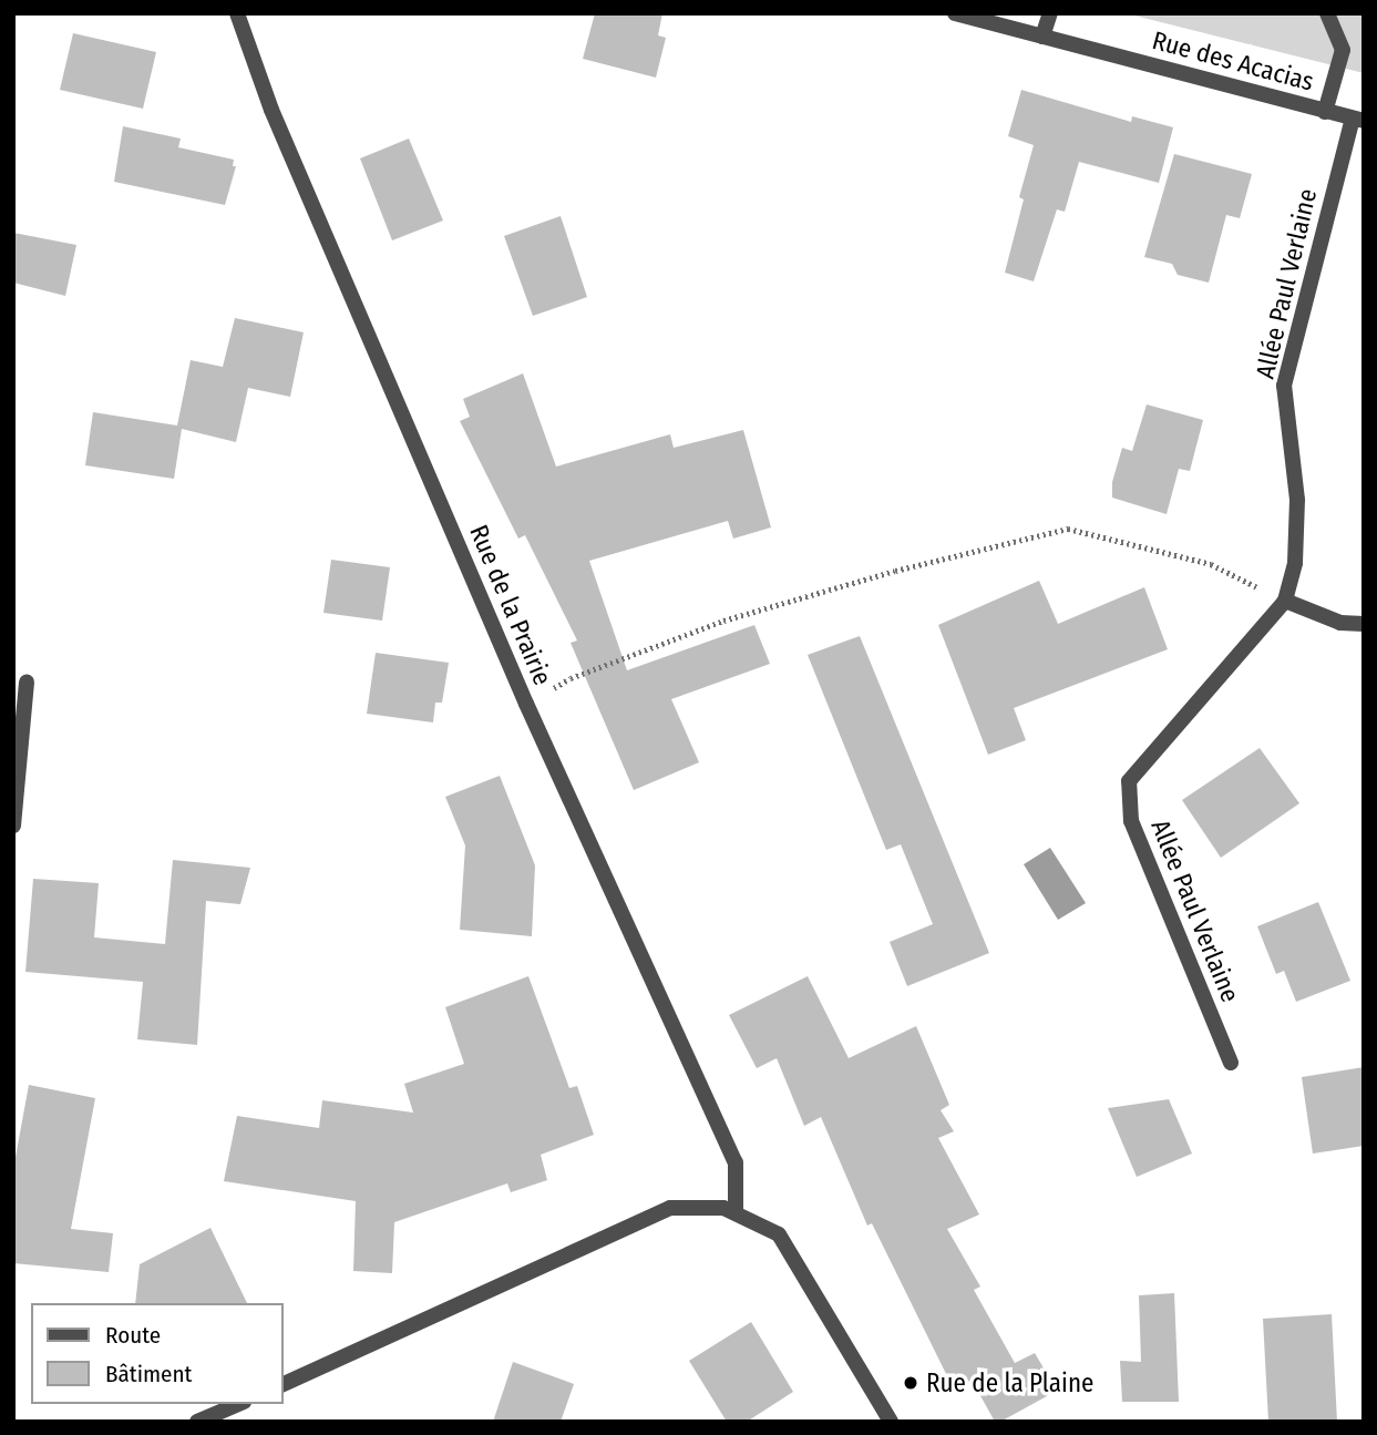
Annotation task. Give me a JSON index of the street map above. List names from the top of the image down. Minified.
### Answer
{"streets":{"street":["Rue des Acacias","Allée Paul Verlaine","Rue de la Prairie"]},"crossings":[["Rue des Acacias","Allée Paul Verlaine"]],"places":["Rue de la Plaine"],"legend":["Route","Bâtiment"]}
